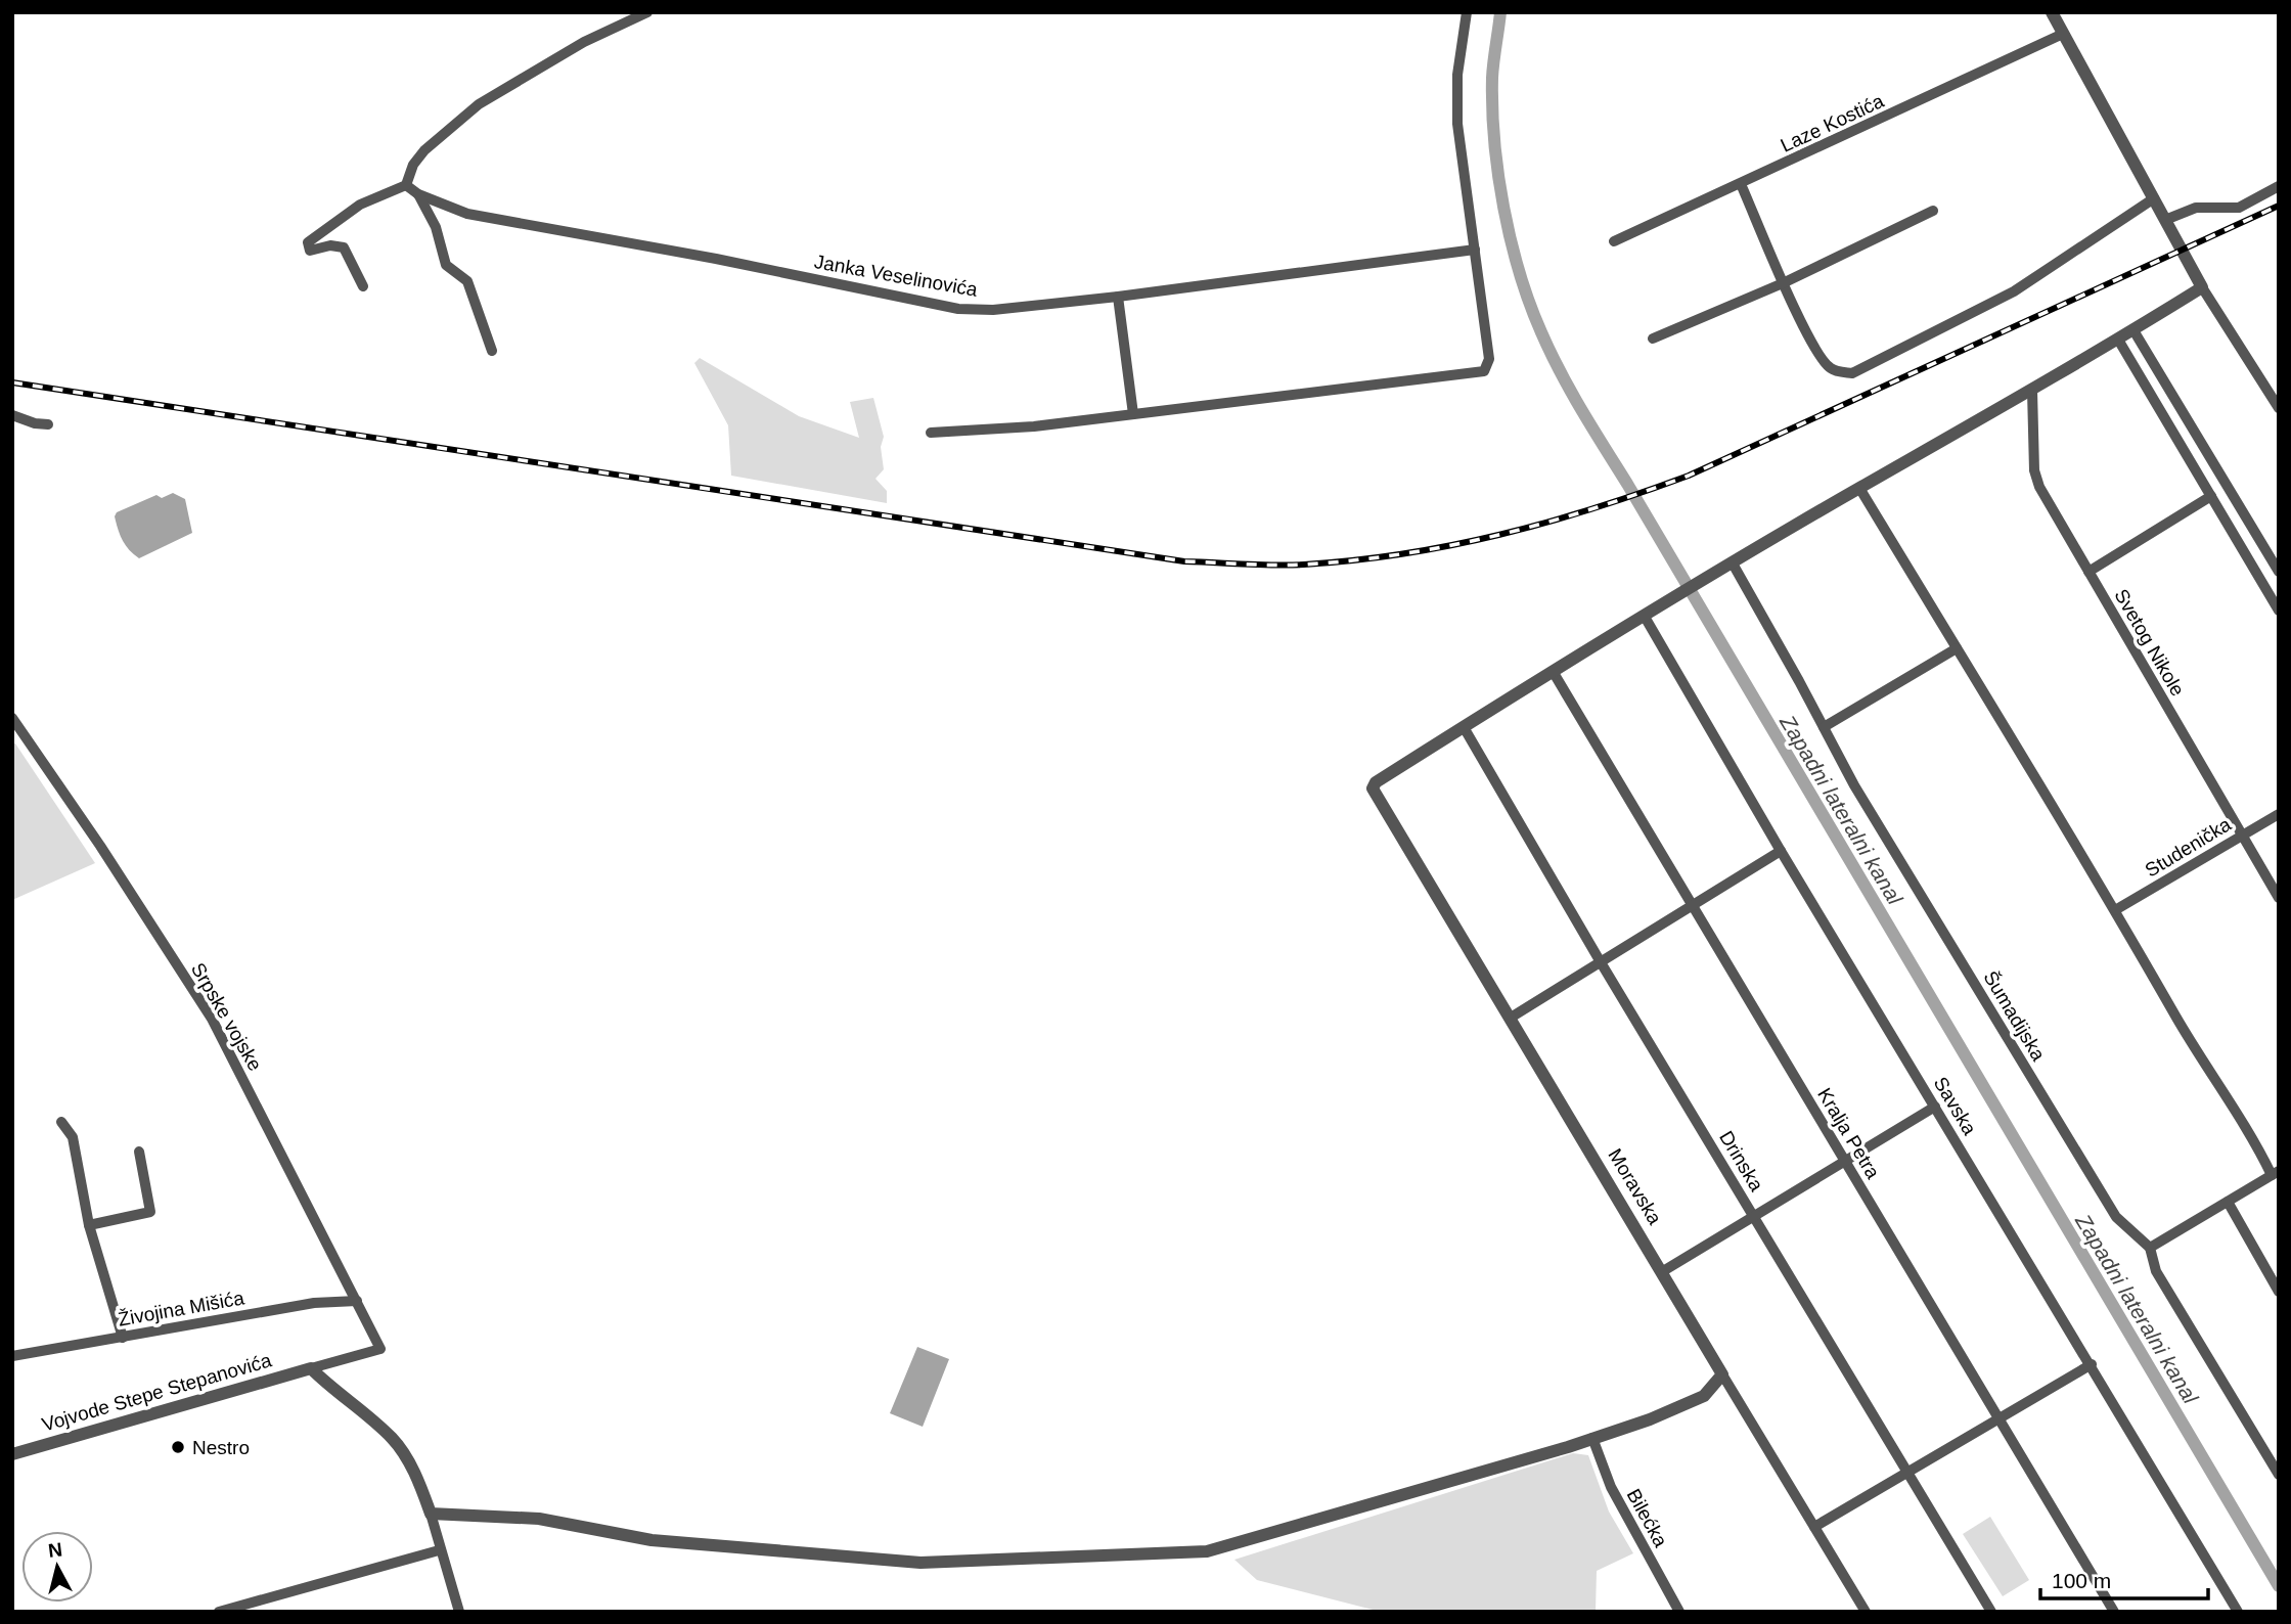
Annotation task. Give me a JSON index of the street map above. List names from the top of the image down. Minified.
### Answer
{"streets":{"street":["Laze Kostića","Janka Veselinovića","Svetog Nikole","Studenička","Šumadijska","Srpske vojske","Savska","Kralja Petra","Drinska","Moravska","Živojina Mišića","Vojvode Stepe Stepanovića","Bilećka"]},"crossings":[["Svetog Nikole","Studenička"],["Srpske vojske","Živojina Mišića"],["Srpske vojske","Vojvode Stepe Stepanovića"],["Drinska","Moravska"]],"water":["Zapadni lateralni kanal"],"places":["Nestro"],"scale_bar":"100 m","north":"top"}
